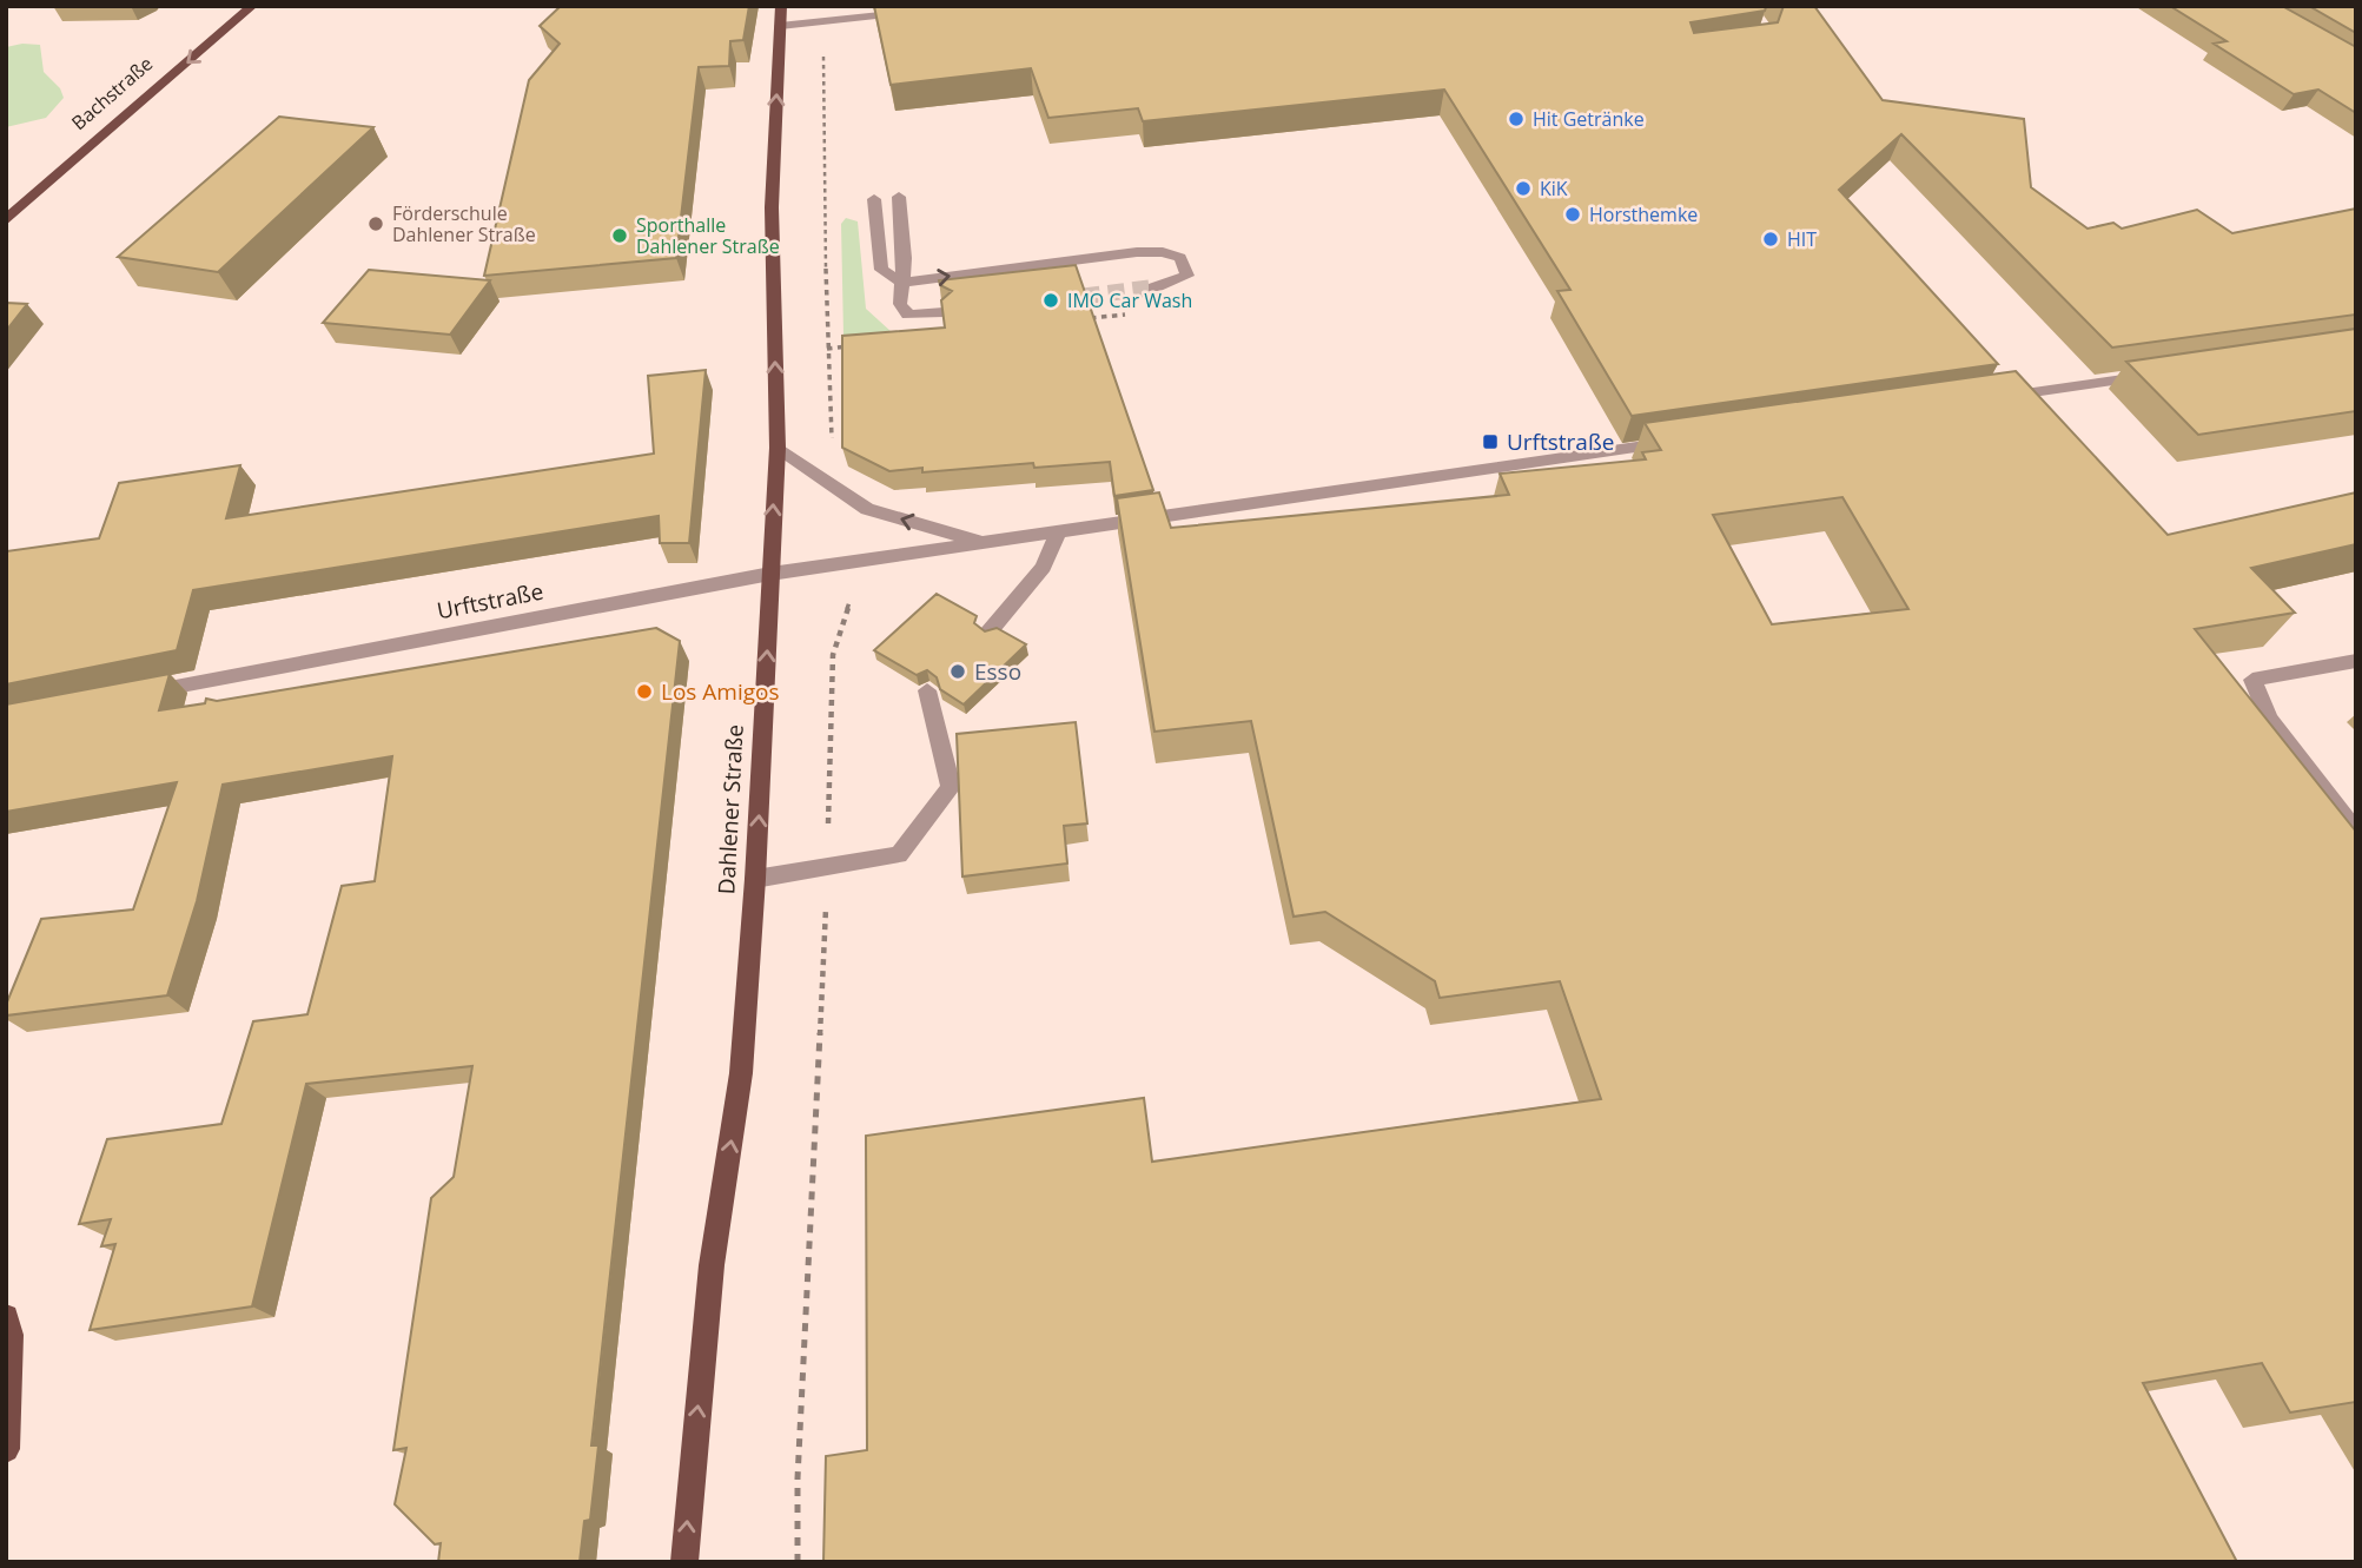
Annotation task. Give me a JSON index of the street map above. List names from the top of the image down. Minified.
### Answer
{"streets":{"main road":["Bachstraße","Dahlener Straße"],"street":["Urftstraße"]},"crossings":[["Urftstraße","Dahlener Straße"]],"one_way":["Bachstraße","Dahlener Straße"],"places":{"other":["Hit Getränke","KiK","Horsthemke","Förderschule Dahlener Straße","Sporthalle Dahlener Straße","HIT","IMO Car Wash","Esso","Los Amigos"],"transit":["Urftstraße"]}}
